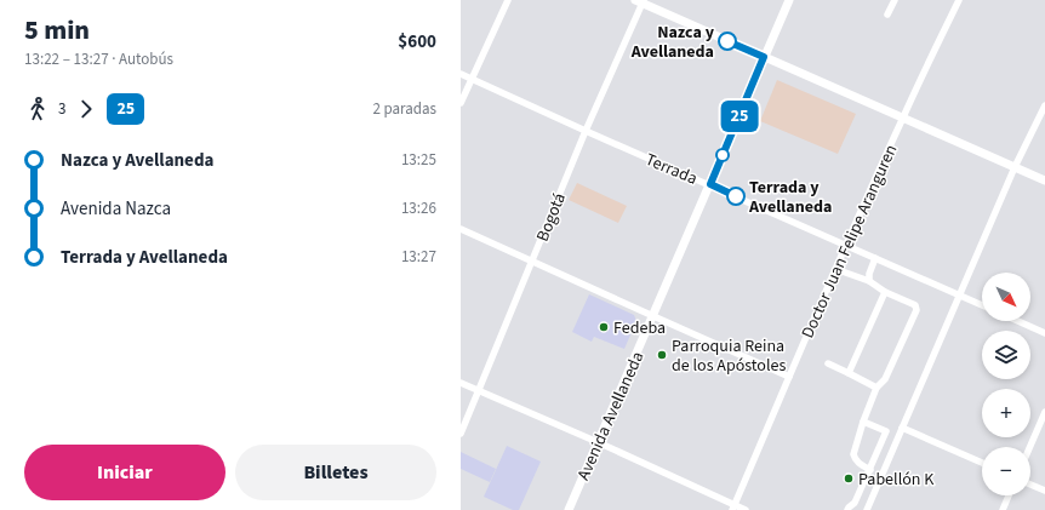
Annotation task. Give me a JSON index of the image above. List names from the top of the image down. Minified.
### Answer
{"streets":{"main road":["Avenida Avellaneda"],"street":["Terrada","Bogotá","Doctor Juan Felipe Aranguren"]},"crossings":[["Terrada","Bogotá"],["Terrada","Doctor Juan Felipe Aranguren"],["Terrada","Avenida Avellaneda"]],"places":["Nazca y Avellaneda","Terrada y Avellaneda","Fedeba","Parroquia Reina de los Apóstoles","Pabellón K"],"lines":["bus line 25"],"north":"bottom right","page":{"heading":["5 min","13:22 – 13:27 · Autobús","$600"],"on_map":"25","legs":["3","25","2 paradas"],"list":[{"name":"Nazca y Avellaneda","value":"13:25"},{"name":"Avenida Nazca","value":"13:26"},{"name":"Terrada y Avellaneda","value":"13:27"}],"map_buttons":["+","−"],"buttons":["Iniciar","Billetes"]}}
